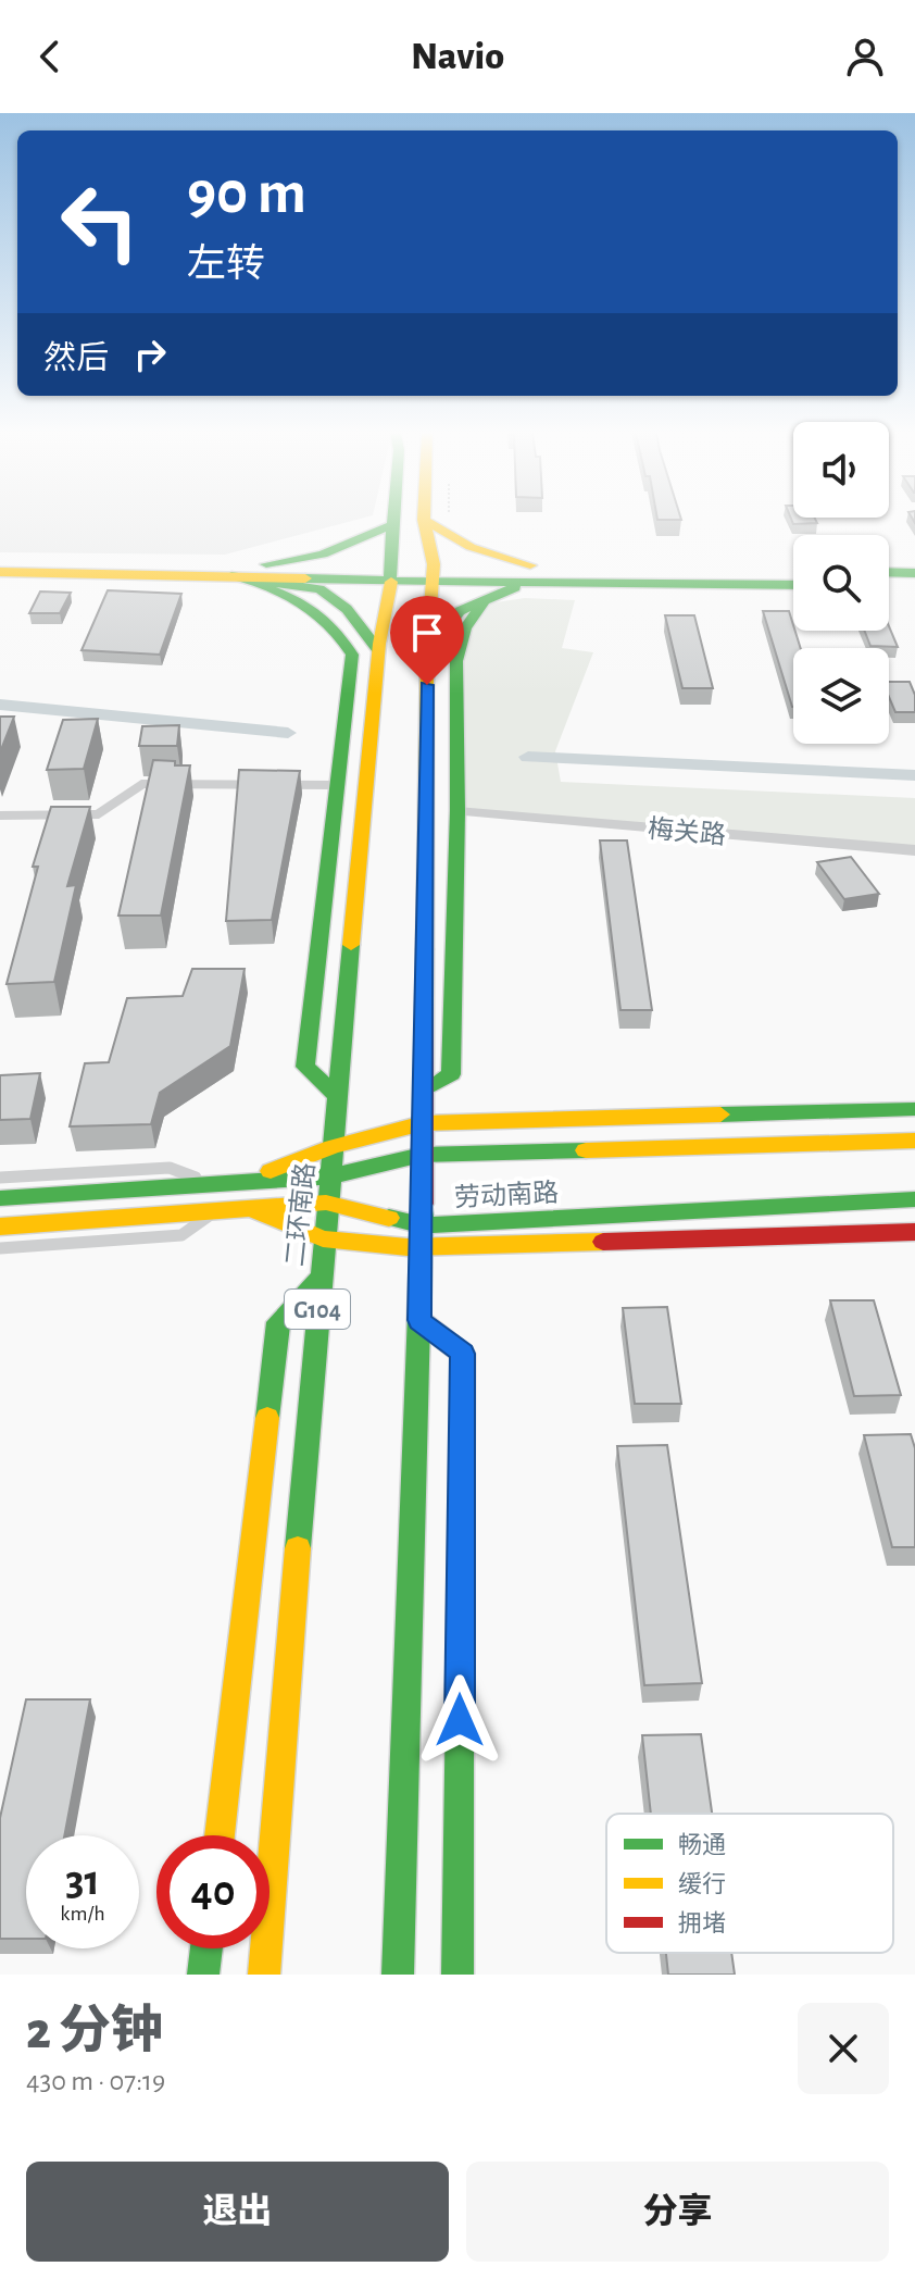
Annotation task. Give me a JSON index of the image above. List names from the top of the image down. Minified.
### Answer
{"streets":{"main road":["劳动南路","二环南路","G104"],"street":["梅关路"]},"crossings":[["劳动南路","二环南路"],["二环南路","G104"]],"legend":["畅通","缓行","拥堵"],"page":{"header":"Navio","turn":["90 m","左转"],"then":"然后","speed":"31 km/h","limit":"40","heading":["2 分钟","430 m · 07:19"],"buttons":["退出","分享"]}}
